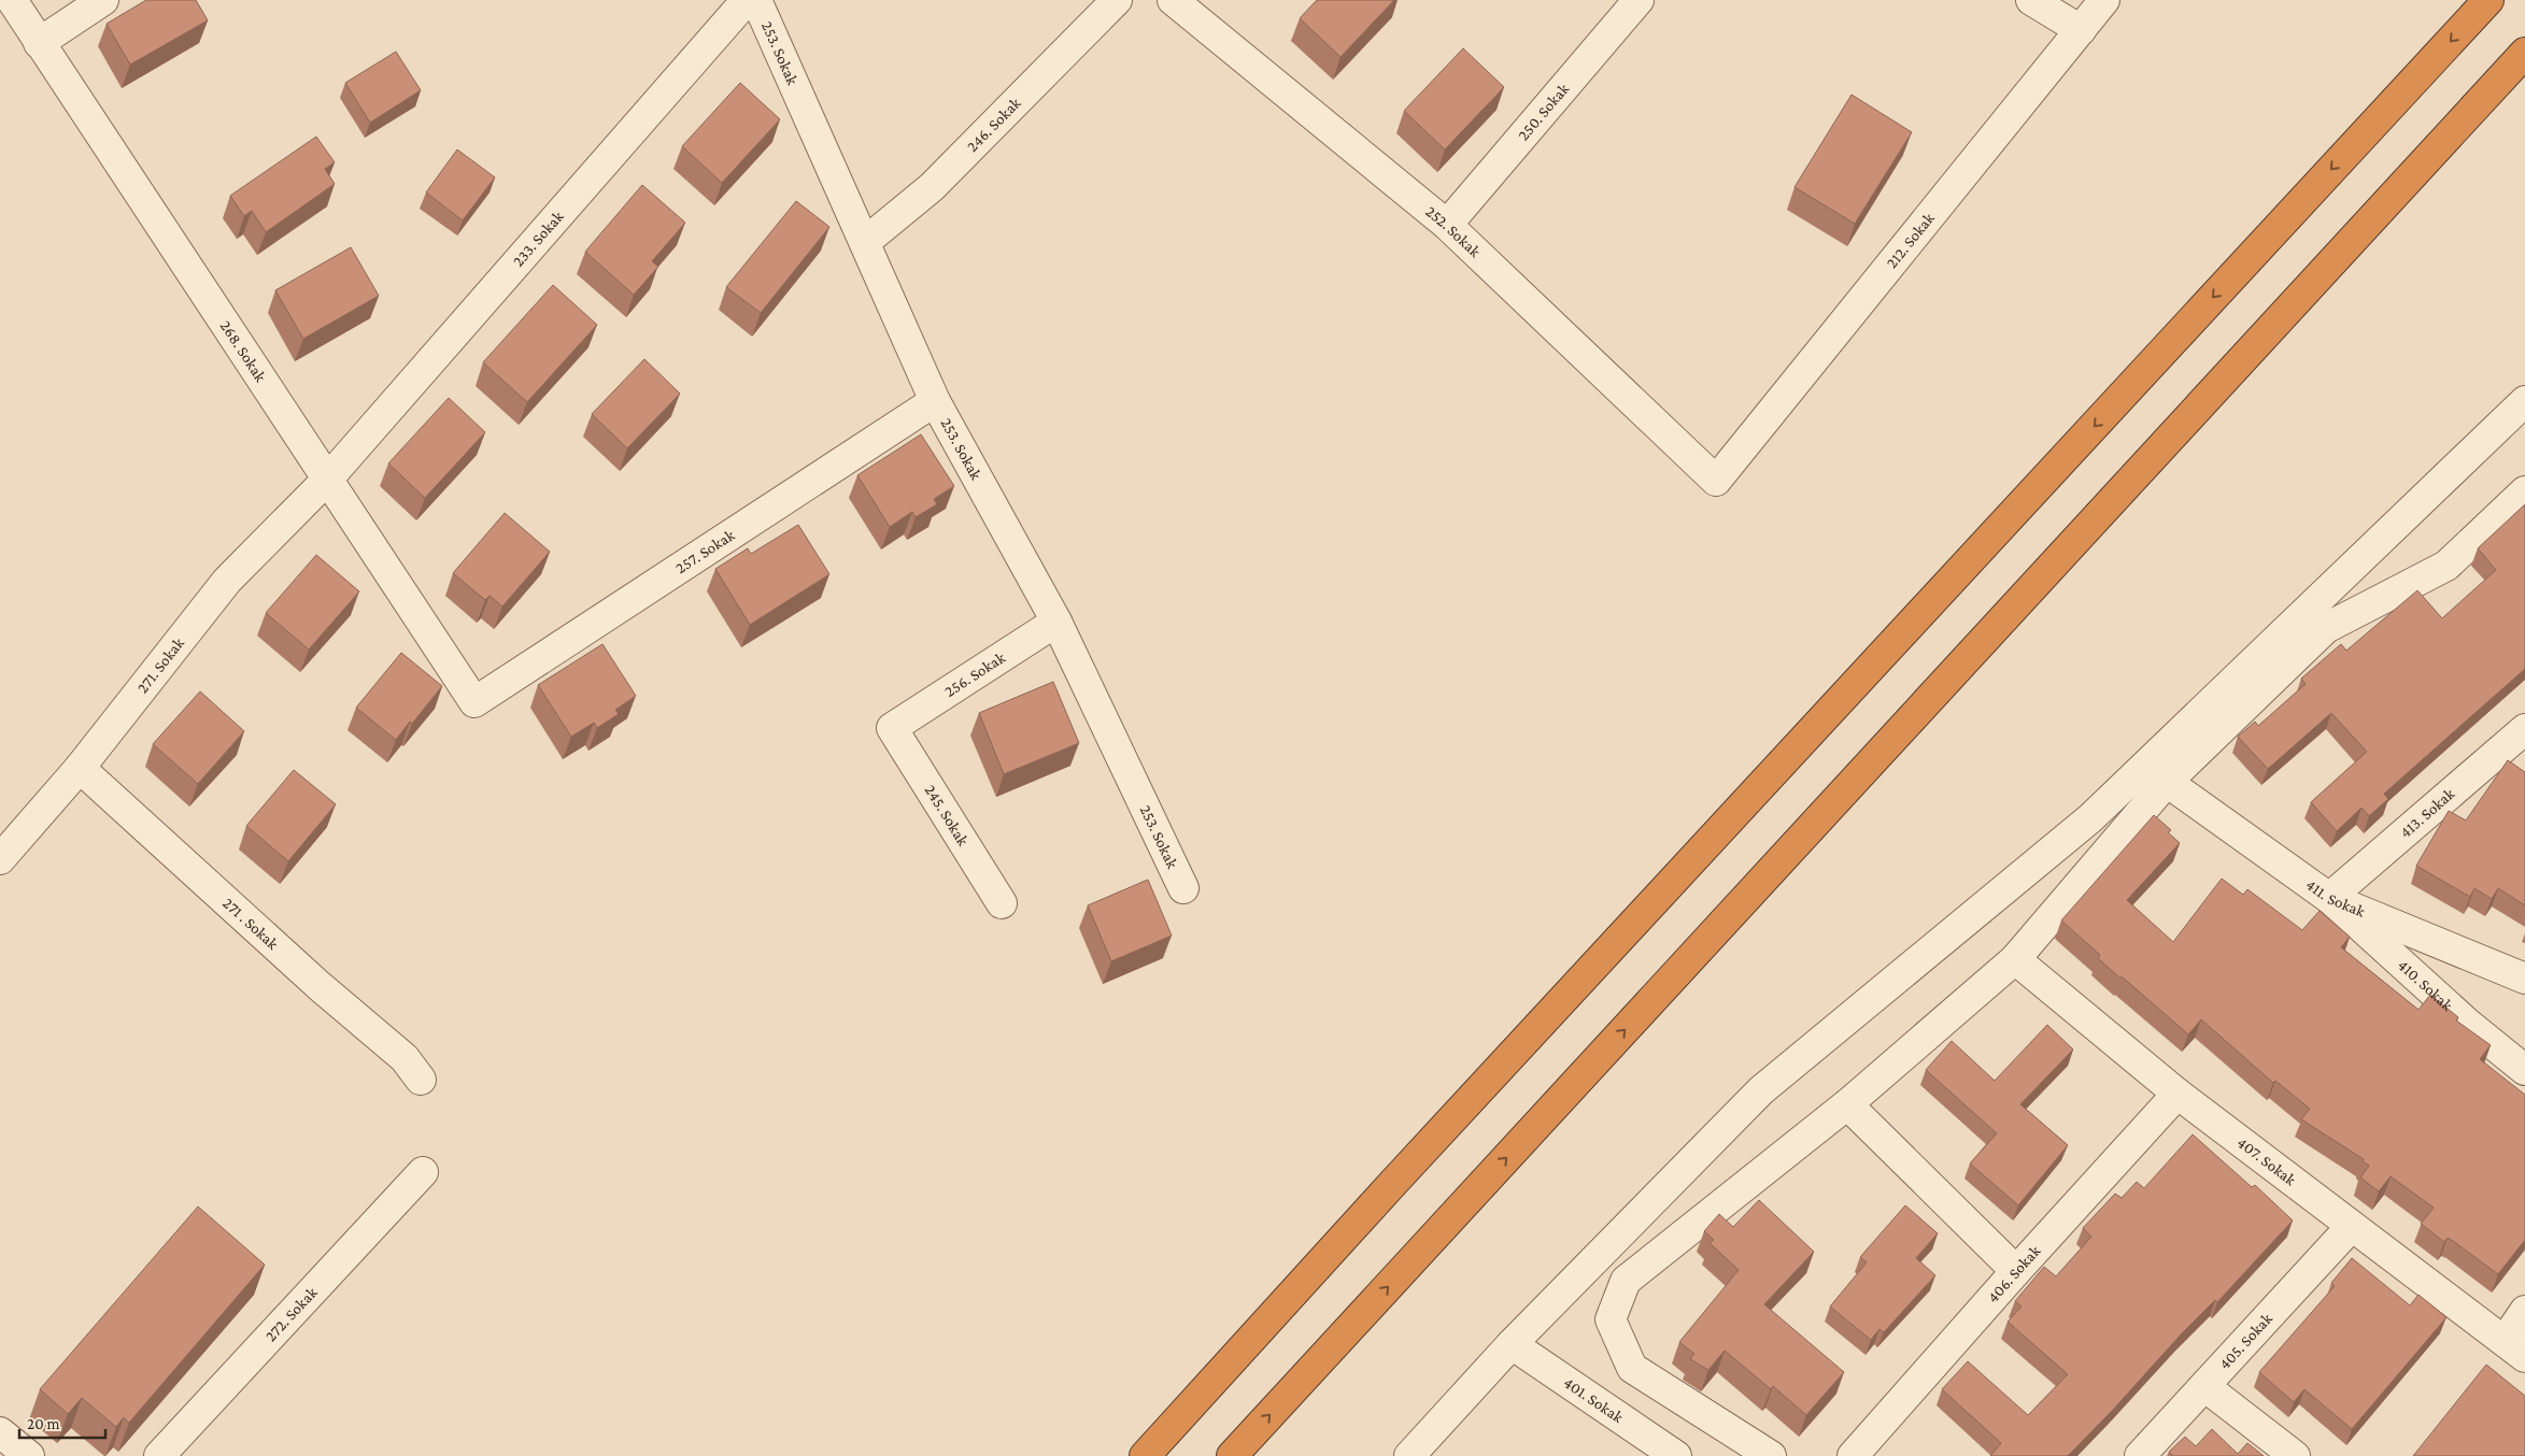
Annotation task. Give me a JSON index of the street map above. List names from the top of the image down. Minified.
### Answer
{"streets":{"street":["253. Sokak","250. Sokak","246. Sokak","252. Sokak","233. Sokak","212. Sokak","268. Sokak","257. Sokak","271. Sokak","256. Sokak","413. Sokak","245. Sokak","411. Sokak","271 . Sokak","410. Sokak","407. Sokak","406. Sokak","272. Sokak","405. Sokak","401. Sokak"]},"crossings":[["253. Sokak","246. Sokak"],["253. Sokak","257. Sokak"],["253. Sokak","256. Sokak"],["250. Sokak","252. Sokak"],["252. Sokak","212. Sokak"],["233. Sokak","268. Sokak"],["233. Sokak","271. Sokak"],["268. Sokak","257. Sokak"],["268. Sokak","271. Sokak"],["271. Sokak","271 . Sokak"],["256. Sokak","245. Sokak"],["413. Sokak","411. Sokak"],["413. Sokak","410. Sokak"],["411. Sokak","410. Sokak"],["407. Sokak","406. Sokak"],["407. Sokak","405. Sokak"]],"scale_bar":"20 m"}
